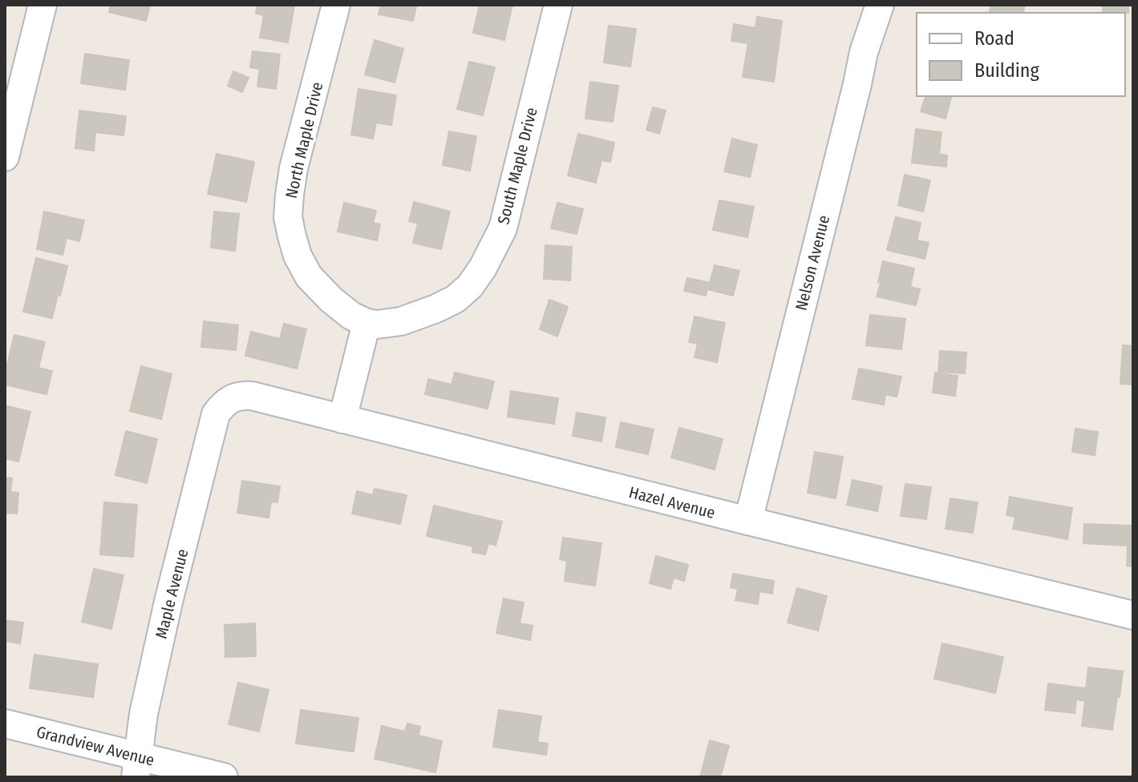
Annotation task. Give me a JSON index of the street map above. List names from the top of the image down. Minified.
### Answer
{"streets":{"street":["North Maple Drive","South Maple Drive","Nelson Avenue","Hazel Avenue","Maple Avenue","Grandview Avenue"]},"crossings":[["North Maple Drive","South Maple Drive"],["Nelson Avenue","Hazel Avenue"],["Hazel Avenue","Maple Avenue"],["Maple Avenue","Grandview Avenue"]],"legend":["Road","Building"]}
